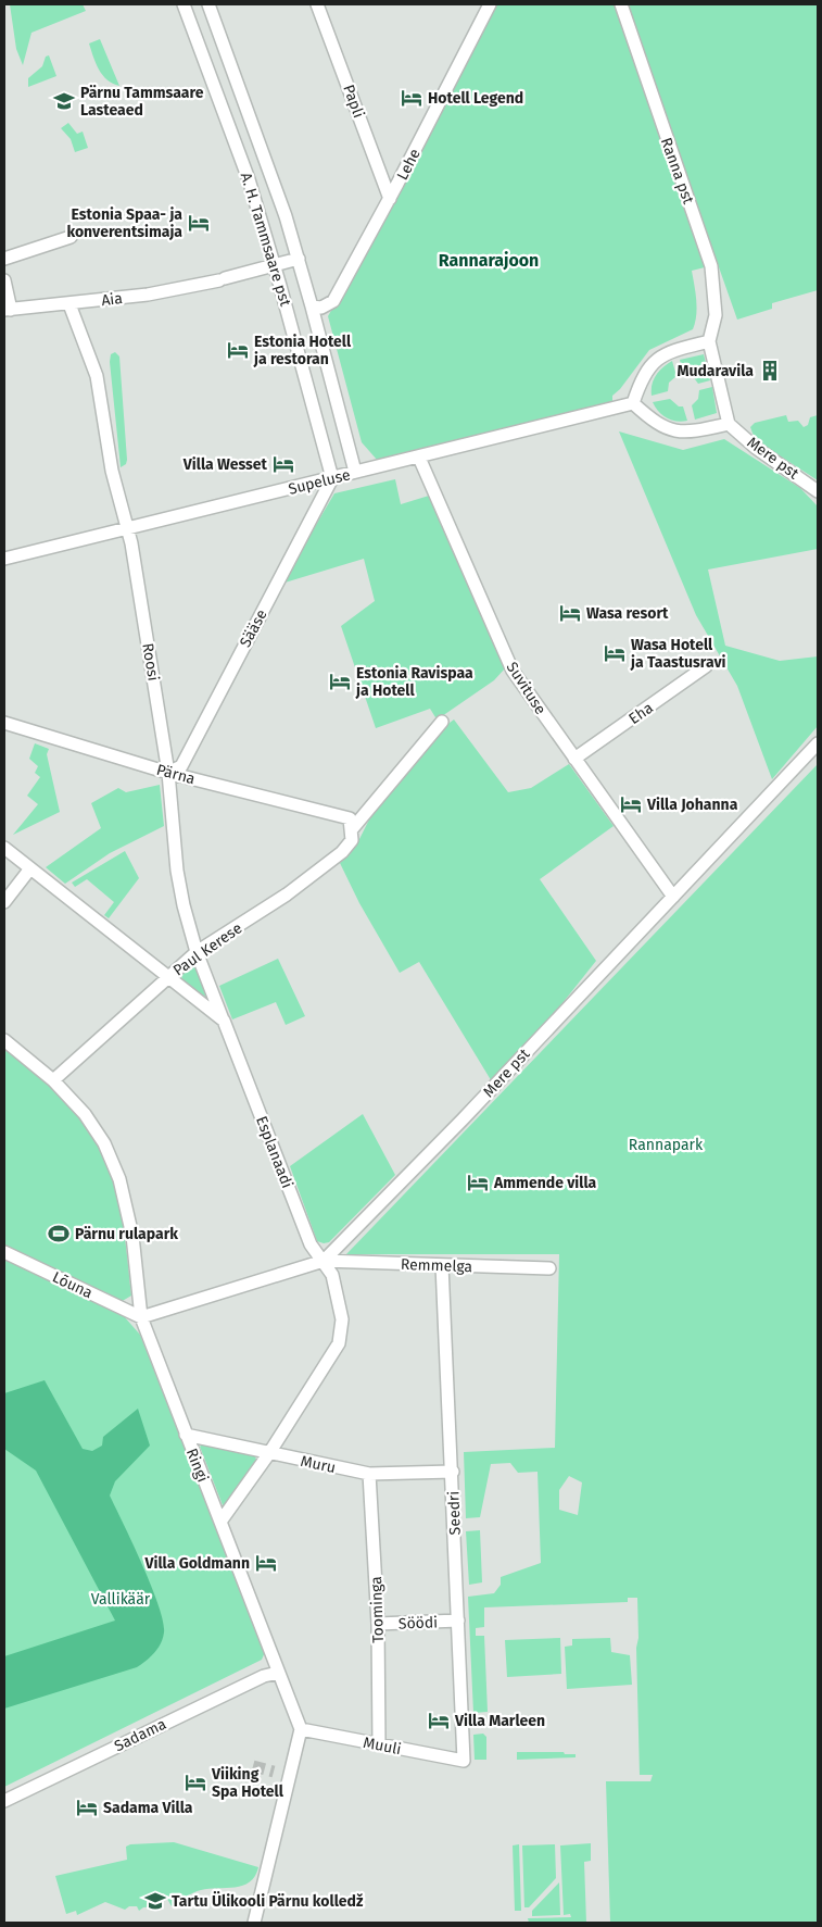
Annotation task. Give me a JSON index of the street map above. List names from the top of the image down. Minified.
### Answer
{"streets":{"street":["Papli","Lehe","Ranna pst","A. H. Tammsaare pst","Aia","Mere pst","Supeluse","Sääse","Roosi","Suvituse","Eha","Pärna","Paul Kerese","Esplanaadi","Remmelga","Lõuna","Muru","Ringi","Seedri","Toominga","Söödi","Sadama","Muuli"]},"crossings":[["Papli","Lehe"],["Lehe","A. H. Tammsaare pst"],["A. H. Tammsaare pst","Aia"],["A. H. Tammsaare pst","Supeluse"],["A. H. Tammsaare pst","Sääse"],["Aia","Roosi"],["Mere pst","Suvituse"],["Mere pst","Esplanaadi"],["Mere pst","Remmelga"],["Mere pst","Lõuna"],["Mere pst","Ringi"],["Supeluse","Sääse"],["Supeluse","Roosi"],["Supeluse","Suvituse"],["Sääse","Roosi"],["Sääse","Pärna"],["Roosi","Pärna"],["Roosi","Paul Kerese"],["Roosi","Esplanaadi"],["Suvituse","Eha"],["Pärna","Paul Kerese"],["Paul Kerese","Esplanaadi"],["Paul Kerese","Ringi"],["Esplanaadi","Remmelga"],["Esplanaadi","Muru"],["Esplanaadi","Ringi"],["Remmelga","Seedri"],["Lõuna","Ringi"],["Muru","Ringi"],["Muru","Seedri"],["Muru","Toominga"],["Ringi","Sadama"],["Ringi","Muuli"],["Seedri","Söödi"],["Seedri","Muuli"],["Toominga","Söödi"],["Toominga","Muuli"]],"districts":["Rannarajoon"],"parks":["Rannapark","Vallikäär"],"places":{"hotel":["Hotell Legend","Estonia Spaa- ja konverentsimaja","Estonia Hotell ja restoran","Villa Wesset","Wasa resort","Wasa Hotell ja Taastusravi","Estonia Ravispaa ja Hotell","Villa Johanna","Ammende villa","Villa Goldmann","Villa Marleen","Viiking Spa Hotell","Sadama Villa"],"school or university":["Pärnu Tammsaare Lasteaed","Tartu Ülikooli Pärnu kolledž"],"building":["Mudaravila"],"sports":["Pärnu rulapark"]}}
